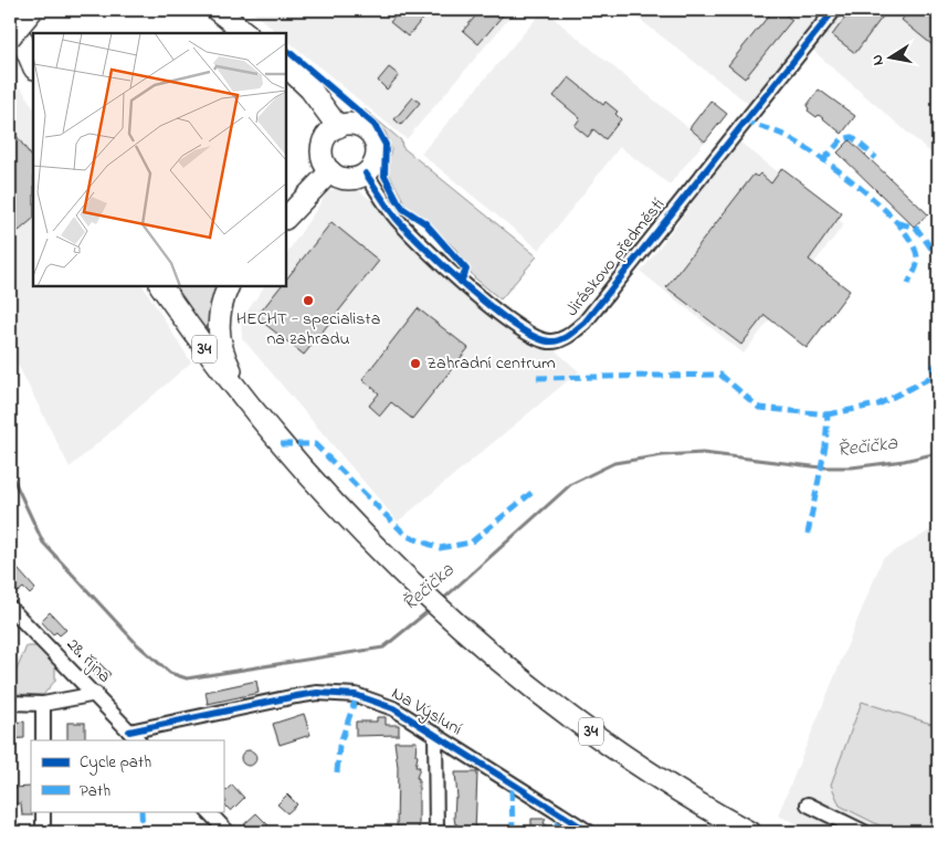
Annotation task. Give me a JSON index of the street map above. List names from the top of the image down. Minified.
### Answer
{"streets":{"main road":["34"],"street":["Jiráskovo předměstí","28. října","Na Výsluní"]},"crossings":[["28. října","Na Výsluní"]],"water":["Řečička"],"places":["HECHT - specialista na zahradu","Zahradní centrum"],"legend":["Cycle path","Path"],"north":"left"}
